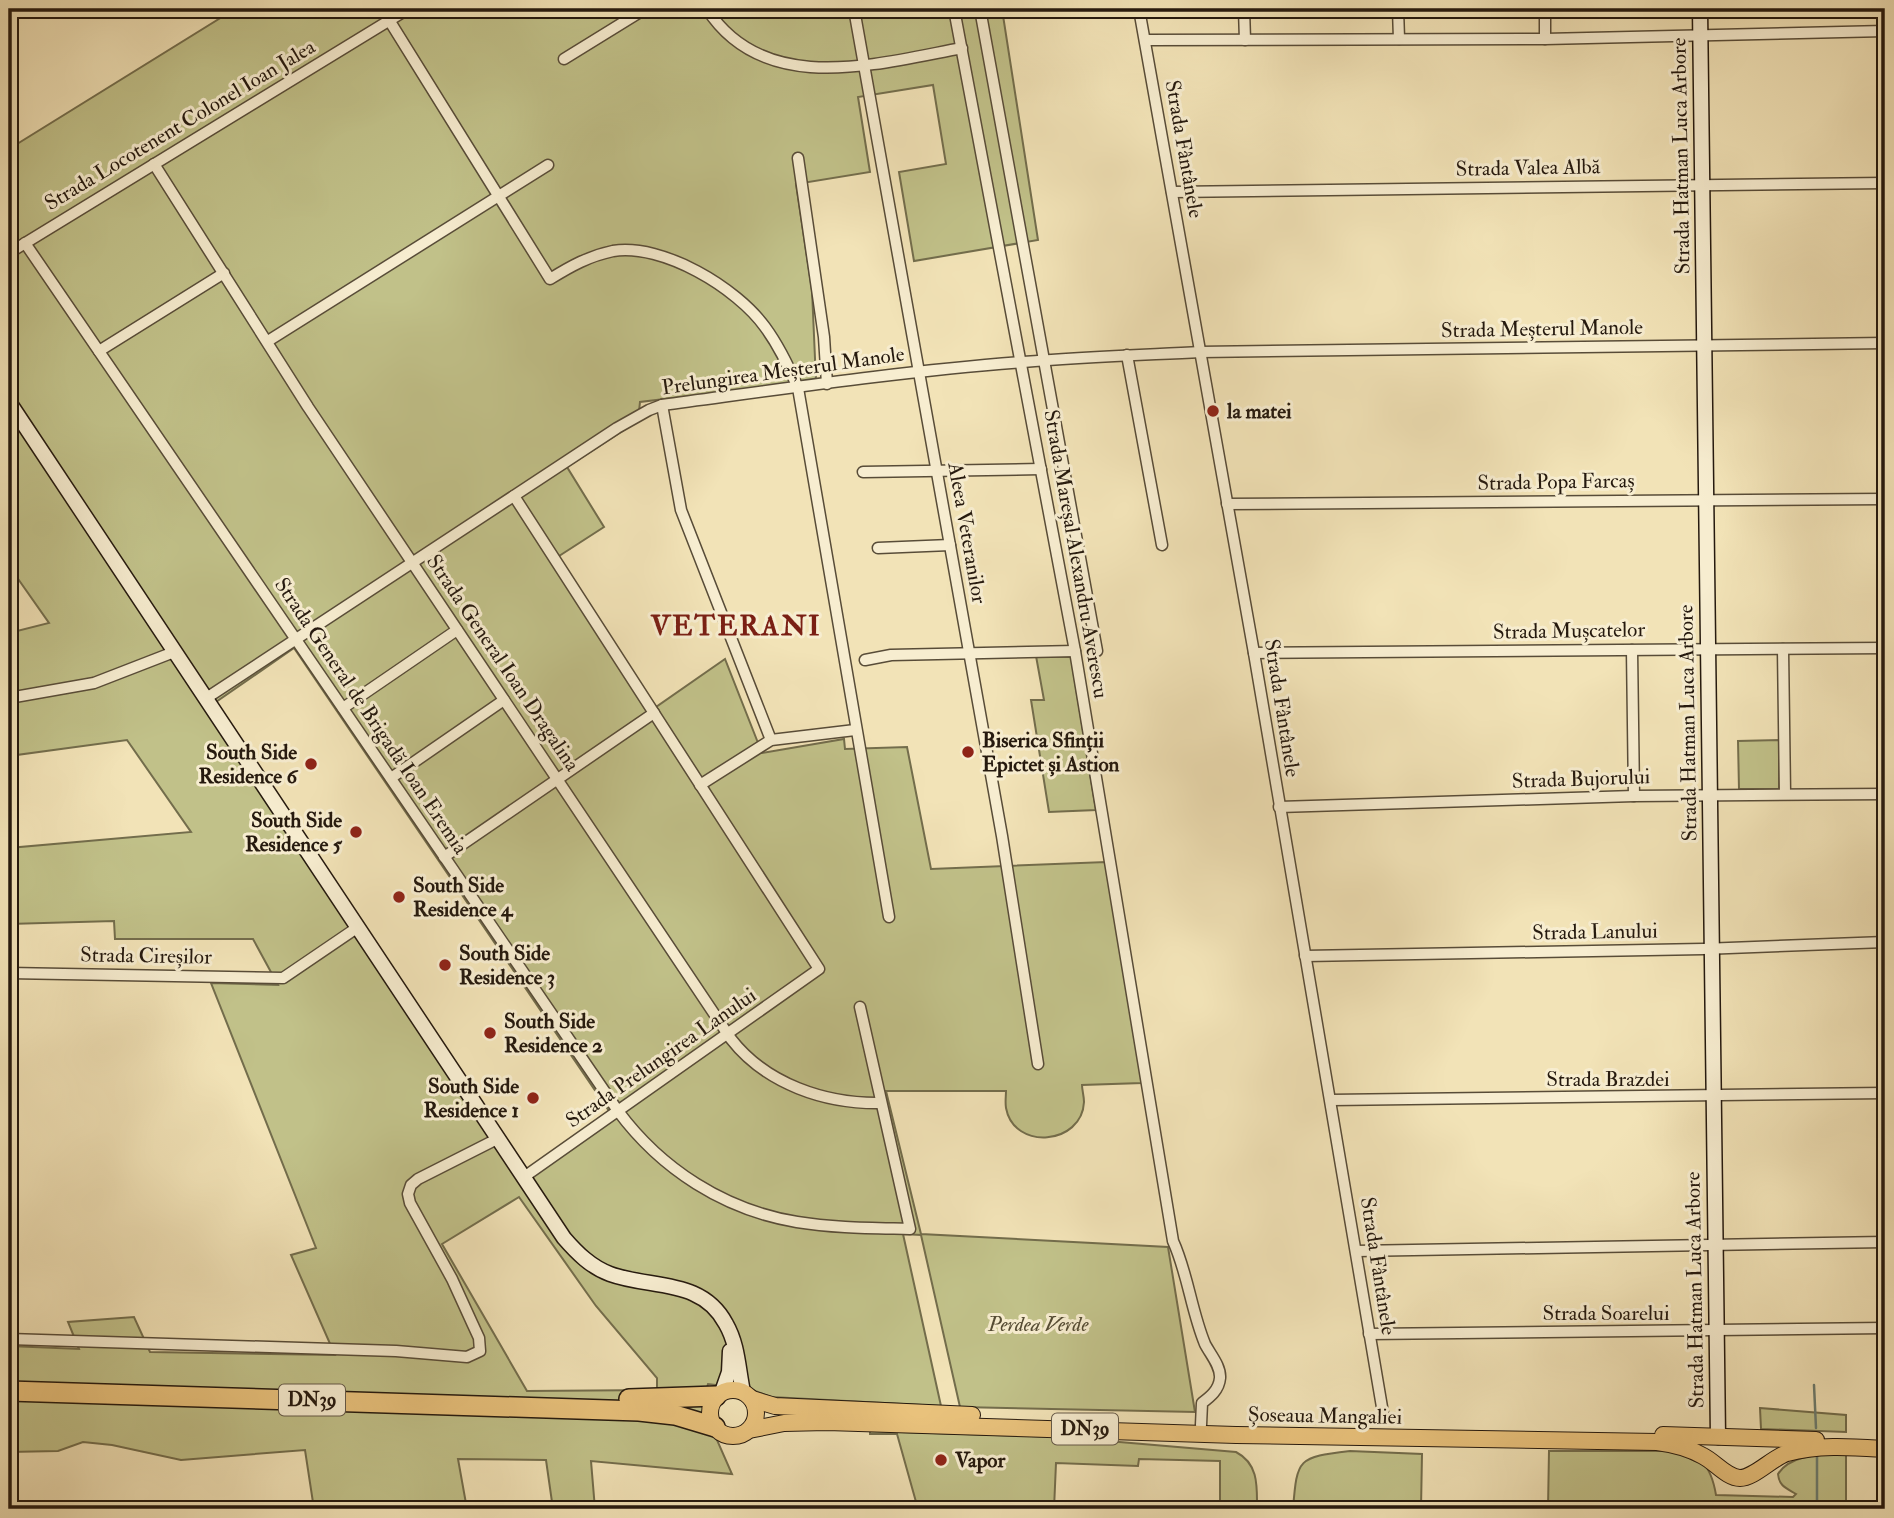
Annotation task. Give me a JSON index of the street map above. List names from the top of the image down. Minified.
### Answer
{"streets":{"highway":["DN39"],"main road":["Șoseaua Mangaliei"],"street":["Strada Locotenent Colonel Ioan Jalea","Strada Fântânele","Strada Hatman Luca Arbore","Strada Valea Albă","Strada Meșterul Manole","Prelungirea Meșterul Manole","Strada Popa Farcaș","Aleea Veteranilor","Strada Mareșal Alexandru Averescu","Strada Mușcatelor","Strada General Ioan Dragalina","Strada General de Brigadă Ioan Eremia","Strada Bujorului","Strada Lanului","Strada Cireșilor","Strada Prelungirea Lanului","Strada Brazdei","Strada Soarelui"]},"crossings":[["Strada Locotenent Colonel Ioan Jalea","Strada General Ioan Dragalina"],["Strada Locotenent Colonel Ioan Jalea","Strada General de Brigadă Ioan Eremia"],["Strada Fântânele","Strada Valea Albă"],["Strada Fântânele","Strada Meșterul Manole"],["Strada Fântânele","Prelungirea Meșterul Manole"],["Strada Fântânele","Strada Popa Farcaș"],["Strada Fântânele","Strada Mușcatelor"],["Strada Fântânele","Strada Bujorului"],["Strada Fântânele","Strada Lanului"],["Strada Fântânele","Strada Brazdei"],["Strada Fântânele","Strada Soarelui"],["Strada Hatman Luca Arbore","Strada Valea Albă"],["Strada Hatman Luca Arbore","Strada Meșterul Manole"],["Strada Hatman Luca Arbore","Strada Popa Farcaș"],["Strada Hatman Luca Arbore","Strada Mușcatelor"],["Strada Hatman Luca Arbore","Strada Bujorului"],["Strada Hatman Luca Arbore","Strada Lanului"],["Strada Hatman Luca Arbore","Strada Brazdei"],["Strada Hatman Luca Arbore","Strada Soarelui"],["Strada Hatman Luca Arbore","Șoseaua Mangaliei"],["Strada Meșterul Manole","Prelungirea Meșterul Manole"],["Prelungirea Meșterul Manole","Aleea Veteranilor"],["Prelungirea Meșterul Manole","Strada Mareșal Alexandru Averescu"],["Prelungirea Meșterul Manole","Strada General Ioan Dragalina"],["Prelungirea Meșterul Manole","Strada General de Brigadă Ioan Eremia"],["Strada Mareșal Alexandru Averescu","Șoseaua Mangaliei"],["Strada General Ioan Dragalina","Strada General de Brigadă Ioan Eremia"],["Strada General Ioan Dragalina","Strada Prelungirea Lanului"],["Strada General de Brigadă Ioan Eremia","Strada Prelungirea Lanului"],["DN39","Șoseaua Mangaliei"]],"districts":["VETERANI"],"parks":["Perdea Verde"],"places":["la matei","Biserica Sfinții Epictet și Astion","South Side Residence 6","South Side Residence 5","South Side Residence 4","South Side Residence 3","South Side Residence 2","South Side Residence 1","Vapor"]}
